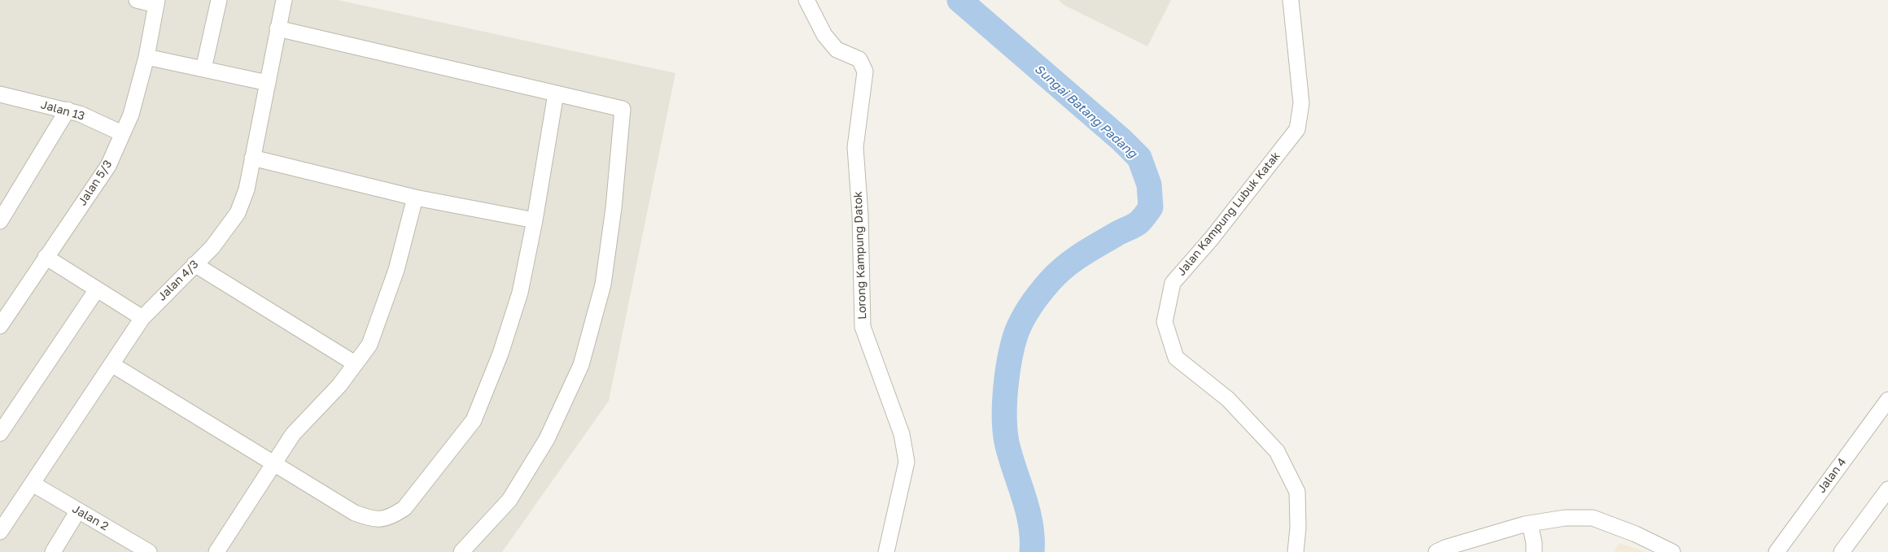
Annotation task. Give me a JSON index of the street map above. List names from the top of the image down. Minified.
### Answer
{"streets":{"street":["Jalan 13","Jalan 5/3","Jalan Kampung Lubuk Katak","Lorong Kampung Datok","Jalan 4/3","Jalan 4","Jalan 2"]},"crossings":[["Jalan 13","Jalan 5/3"],["Jalan 4/3","Jalan 2"]],"water":["Sungai Batang Padang"]}
